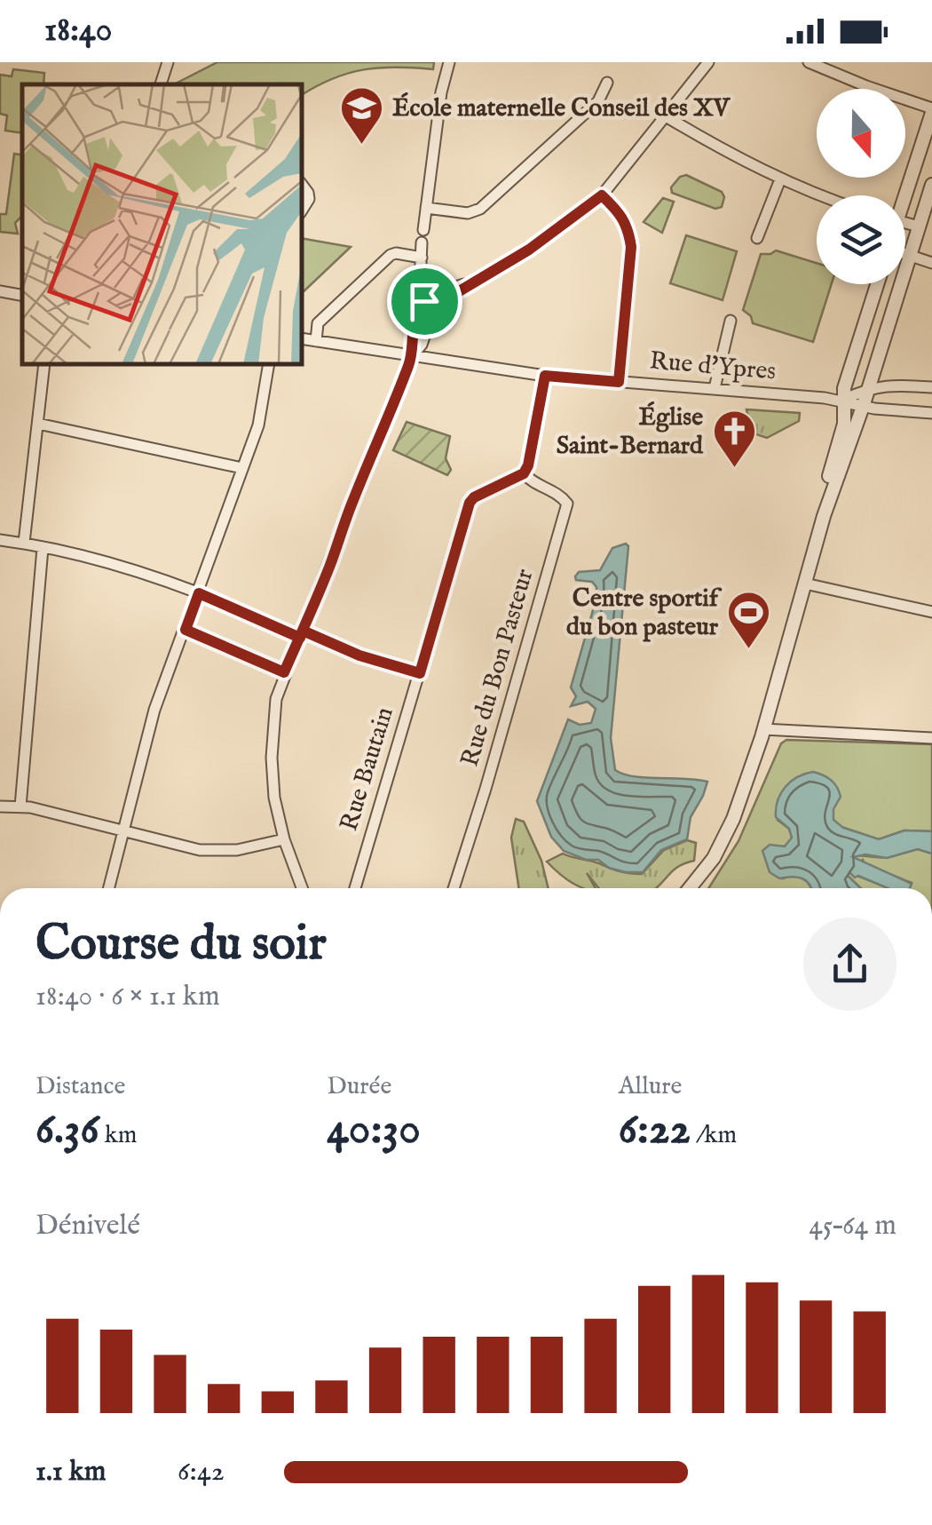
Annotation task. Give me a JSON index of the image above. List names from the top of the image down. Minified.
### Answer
{"streets":{"street":["Rue d'Ypres","Rue du Bon Pasteur","Rue Bautain"]},"crossings":[["Rue du Bon Pasteur","Rue Bautain"]],"places":{"school or university":["École maternelle Conseil des XV"],"church":["Église Saint-Bernard"],"sports":["Centre sportif du bon pasteur"]},"north":"bottom","page":{"status":"18:40","heading":["Course du soir","18:40 · 6 × 1.1 km"],"stats":[["Distance","6.36 km"],["Durée","40:30"],["Allure","6:22 /km"]],"chart":["Dénivelé","45–64 m"],"list":[{"name":"1.1 km","note":"6:42"}]}}
